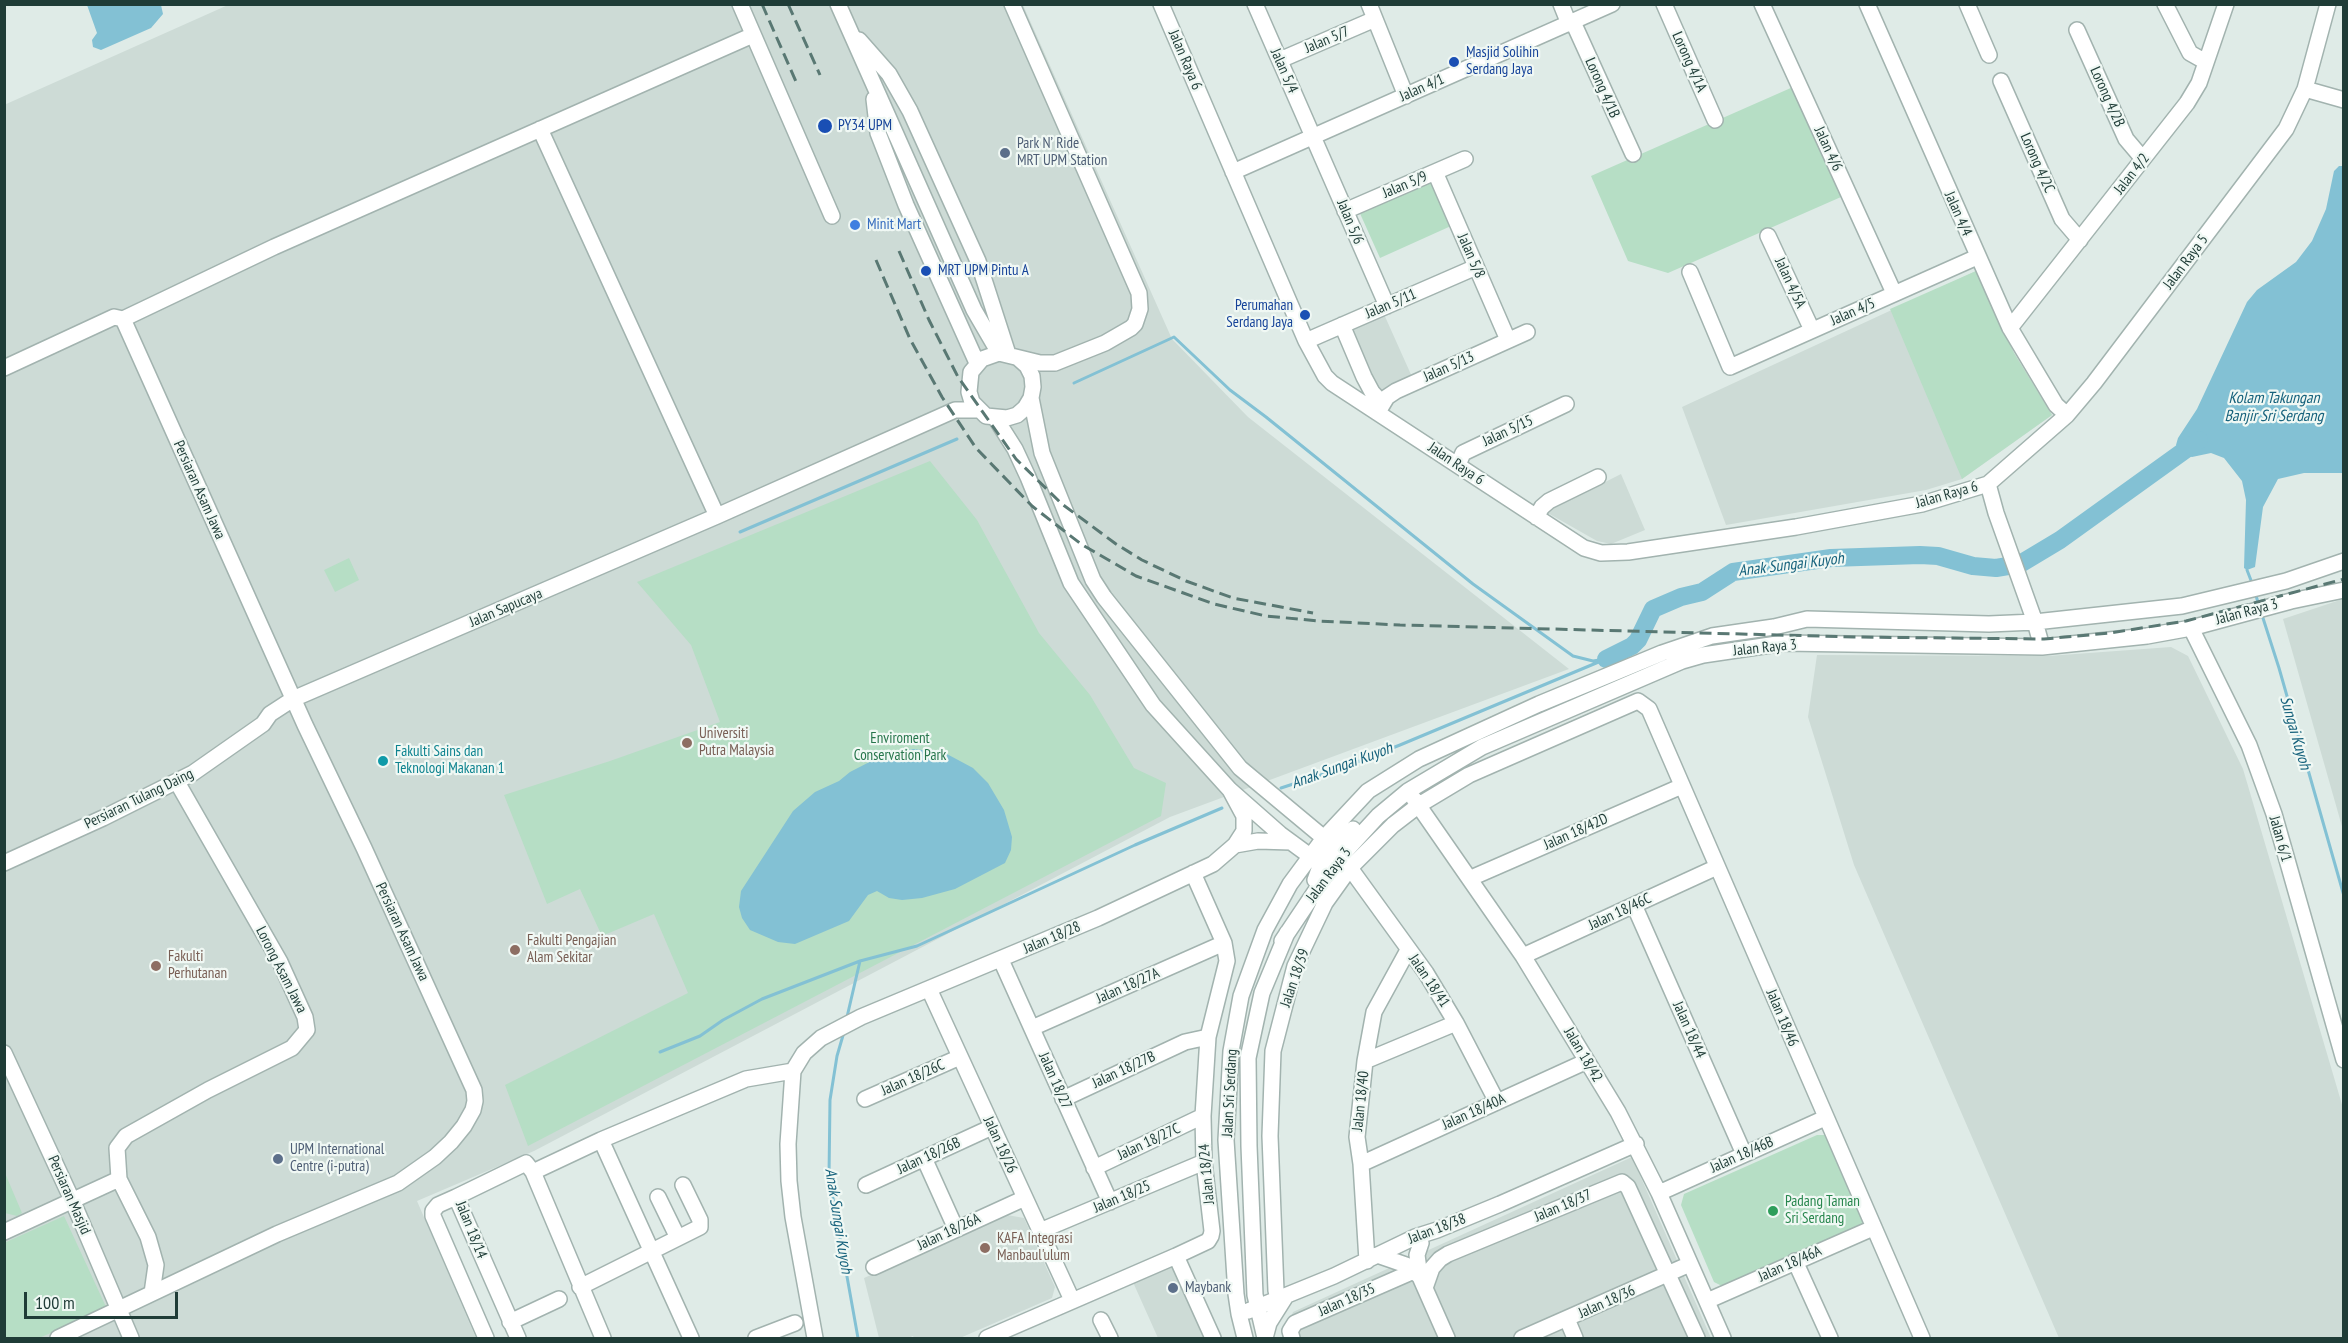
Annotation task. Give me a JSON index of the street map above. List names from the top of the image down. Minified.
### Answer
{"streets":{"street":["Jalan 5/7","Jalan Raya 6","Lorong 4/1A","Jalan 5/4","Jalan 4/1","Lorong 4/1B","Lorong 4/2B","Jalan 4/6","Lorong 4/2C","Jalan 4/2","Jalan 5/9","Jalan 4/4","Jalan 5/6","Jalan 5/8","Jalan Raya 5","Jalan 4/5A","Jalan 5/11","Jalan 4/5","Jalan 5/13","Jalan 5/15","Persiaran Asam Jawa","Jalan Sapucaya","Jalan Raya 3","Persiaran Tulang Daing","Jalan 18/42D","Jalan 6/1","Jalan 18/46C","Jalan 18/28","Lorong Asam Jawa","Jalan 18/39","Jalan 18/41","Jalan 18/27A","Jalan 18/46","Jalan 18/44","Jalan 18/42","Jalan 18/27B","Jalan 18/26C","Jalan 18/27","Jalan Sri Serdang","Jalan 18/40","Jalan 18/40A","Jalan 18/27C","Jalan 18/26","Jalan 18/46B","Jalan 18/26B","Jalan 18/24","Persiaran Masjid","Jalan 18/25","Jalan 18/37","Jalan 18/38","Jalan 18/14","Jalan 18/26A","Jalan 18/46A","Jalan 18/35","Jalan 18/36"]},"crossings":[["Jalan 5/7","Jalan 5/4"],["Jalan Raya 6","Jalan 4/1"],["Jalan Raya 6","Jalan Raya 5"],["Jalan Raya 6","Jalan 5/11"],["Jalan Raya 6","Jalan 5/13"],["Jalan Raya 6","Jalan 5/15"],["Jalan 5/4","Jalan 4/1"],["Jalan 5/4","Jalan 5/6"],["Jalan 4/1","Lorong 4/1B"],["Jalan 4/1","Jalan 5/6"],["Lorong 4/2B","Jalan 4/2"],["Jalan 4/6","Jalan 4/5"],["Lorong 4/2C","Jalan 4/2"],["Jalan 4/2","Jalan 4/4"],["Jalan 5/9","Jalan 5/6"],["Jalan 5/9","Jalan 5/8"],["Jalan 4/4","Jalan Raya 5"],["Jalan 4/4","Jalan 4/5"],["Jalan 5/6","Jalan 5/11"],["Jalan 5/8","Jalan 5/11"],["Jalan 5/8","Jalan 5/13"],["Jalan 4/5A","Jalan 4/5"],["Persiaran Asam Jawa","Jalan Sapucaya"],["Persiaran Asam Jawa","Persiaran Tulang Daing"],["Persiaran Asam Jawa","Lorong Asam Jawa"],["Persiaran Asam Jawa","Persiaran Masjid"],["Jalan Sapucaya","Persiaran Tulang Daing"],["Jalan Raya 3","Jalan 6/1"],["Jalan Raya 3","Jalan 18/42"],["Jalan Raya 3","Jalan Sri Serdang"],["Persiaran Tulang Daing","Lorong Asam Jawa"],["Jalan 18/42D","Jalan 18/46"],["Jalan 18/42D","Jalan 18/42"],["Jalan 18/46C","Jalan 18/46"],["Jalan 18/46C","Jalan 18/44"],["Jalan 18/46C","Jalan 18/42"],["Jalan 18/28","Jalan 18/27"],["Jalan 18/28","Jalan 18/26"],["Jalan 18/28","Jalan 18/24"],["Jalan 18/28","Jalan 18/14"],["Jalan 18/39","Jalan 18/41"],["Jalan 18/39","Jalan 18/46"],["Jalan 18/39","Jalan 18/42"],["Jalan 18/39","Jalan 18/38"],["Jalan 18/41","Jalan 18/40"],["Jalan 18/41","Jalan 18/40A"],["Jalan 18/27A","Jalan 18/27"],["Jalan 18/27A","Jalan 18/24"],["Jalan 18/46","Jalan 18/46B"],["Jalan 18/46","Jalan 18/46A"],["Jalan 18/44","Jalan 18/46B"],["Jalan 18/42","Jalan 18/40A"],["Jalan 18/42","Jalan 18/46B"],["Jalan 18/42","Jalan 18/38"],["Jalan 18/42","Jalan 18/46A"],["Jalan 18/42","Jalan 18/36"],["Jalan 18/27B","Jalan 18/27"],["Jalan 18/27B","Jalan 18/24"],["Jalan 18/26C","Jalan 18/26"],["Jalan 18/27","Jalan 18/27C"],["Jalan 18/27","Jalan 18/25"],["Jalan Sri Serdang","Jalan 18/38"],["Jalan 18/40","Jalan 18/40A"],["Jalan 18/40","Jalan 18/38"],["Jalan 18/27C","Jalan 18/24"],["Jalan 18/26","Jalan 18/26B"],["Jalan 18/26","Jalan 18/24"],["Jalan 18/26","Jalan 18/25"],["Jalan 18/26","Jalan 18/26A"],["Jalan 18/24","Jalan 18/25"],["Jalan 18/37","Jalan 18/35"],["Jalan 18/37","Jalan 18/36"]],"water":["Kolam Takungan Banjir Sri Serdang","Anak Sungai Kuyoh","Sungai Kuyoh"],"parks":["Enviroment Conservation Park"],"places":["Masjid Solihin Serdang Jaya","PY34 UPM","Park N’ Ride MRT UPM Station","Minit Mart","MRT UPM Pintu A","Perumahan Serdang Jaya","Universiti Putra Malaysia","Fakulti Sains dan Teknologi Makanan 1","Fakulti Pengajian Alam Sekitar","Fakulti Perhutanan","UPM International Centre (i-putra)","Padang Taman Sri Serdang","KAFA Integrasi Manbaul'ulum","Maybank"],"scale_bar":"100 m"}
